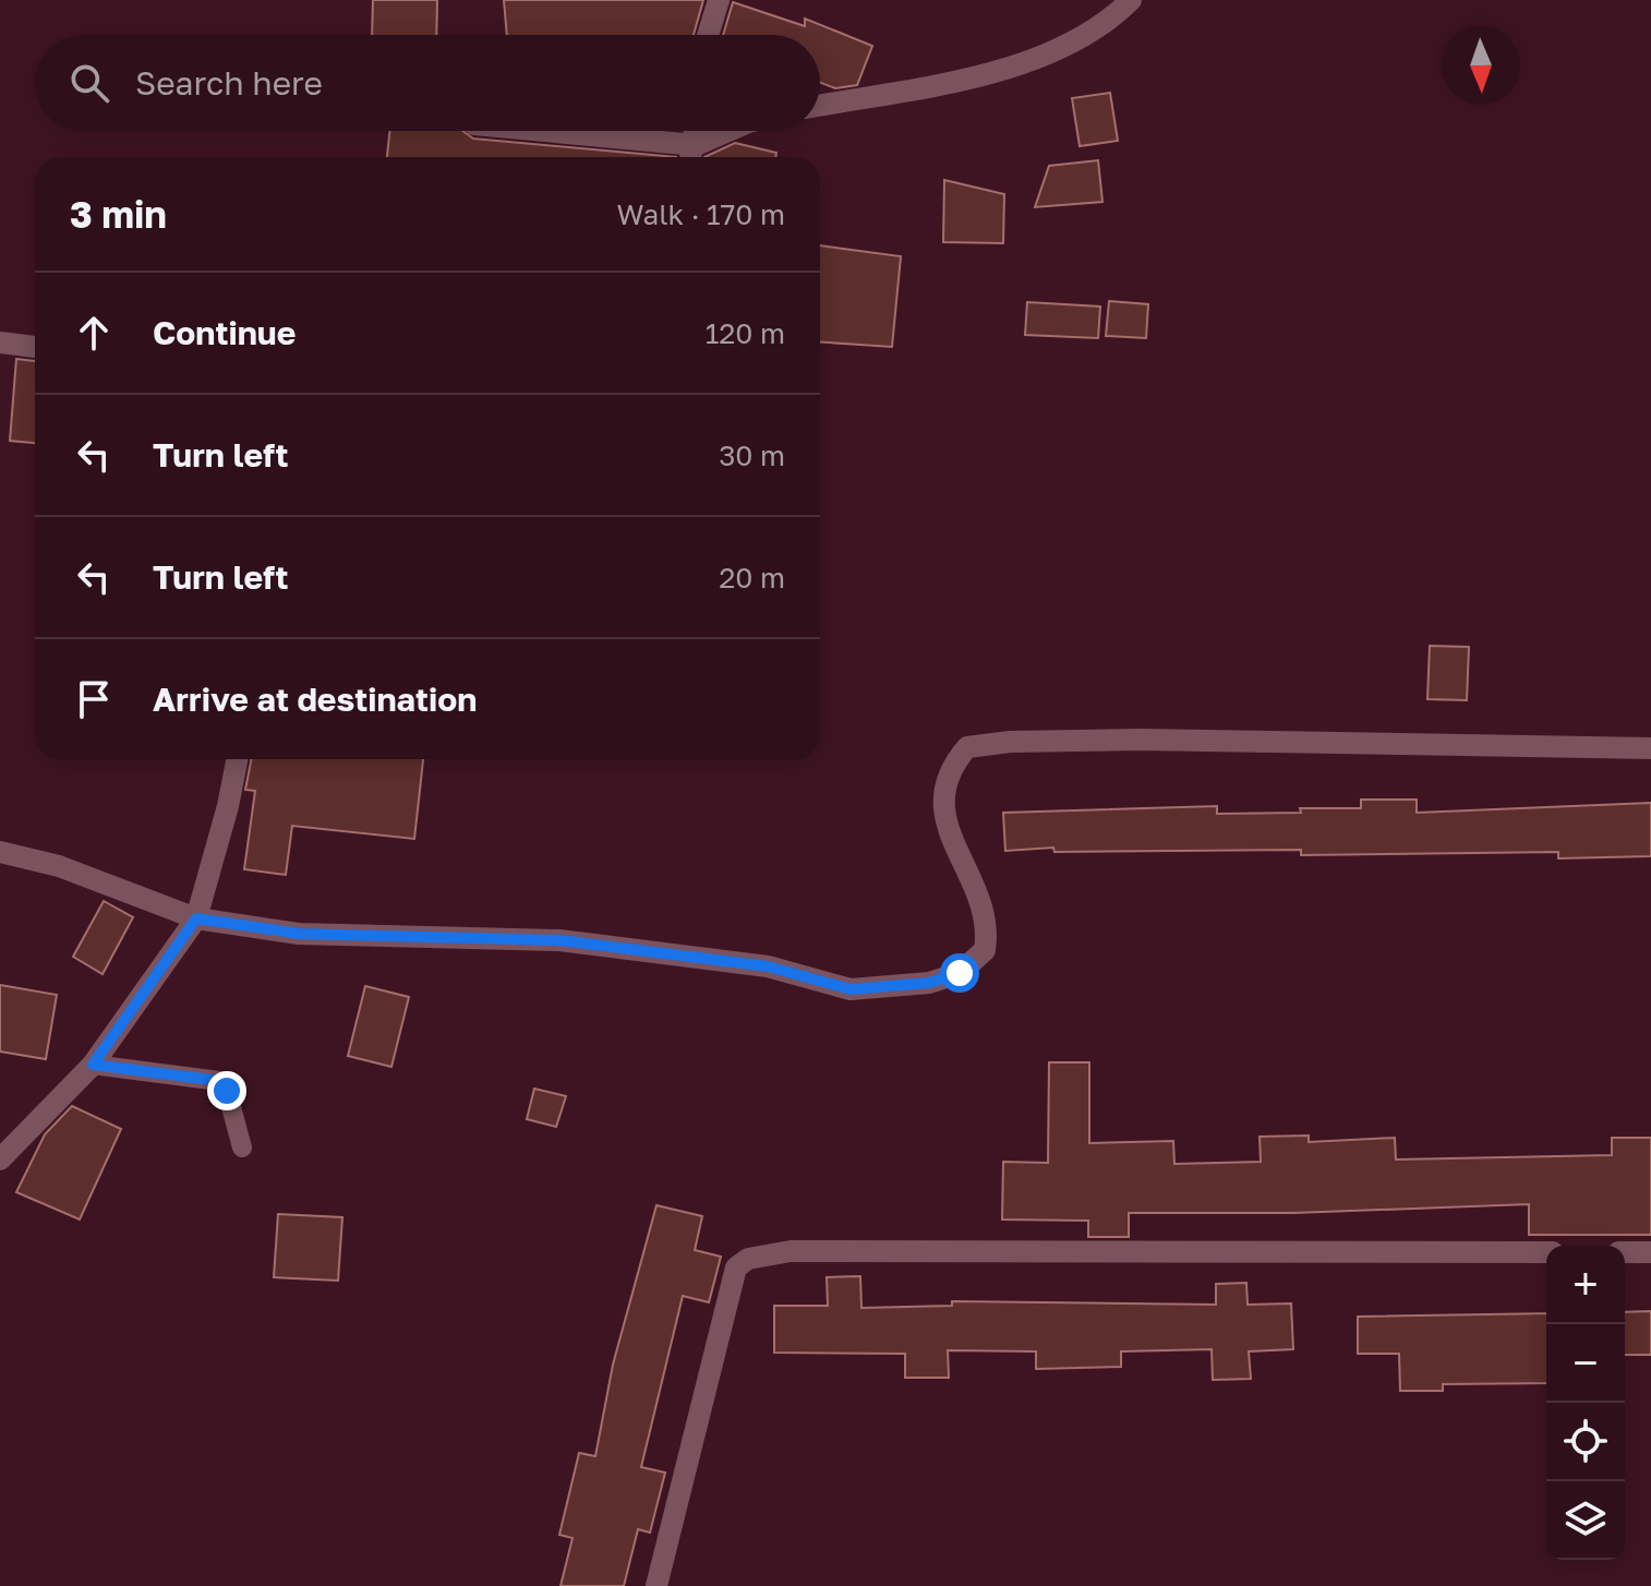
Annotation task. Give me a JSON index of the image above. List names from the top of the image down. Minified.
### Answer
{"north":"bottom","page":{"search":"Search here","heading":["3 min","Walk · 170 m"],"list":[["Continue","120 m"],["Turn left","30 m"],["Turn left","20 m"],"Arrive at destination"],"map_buttons":["+","−"]}}
